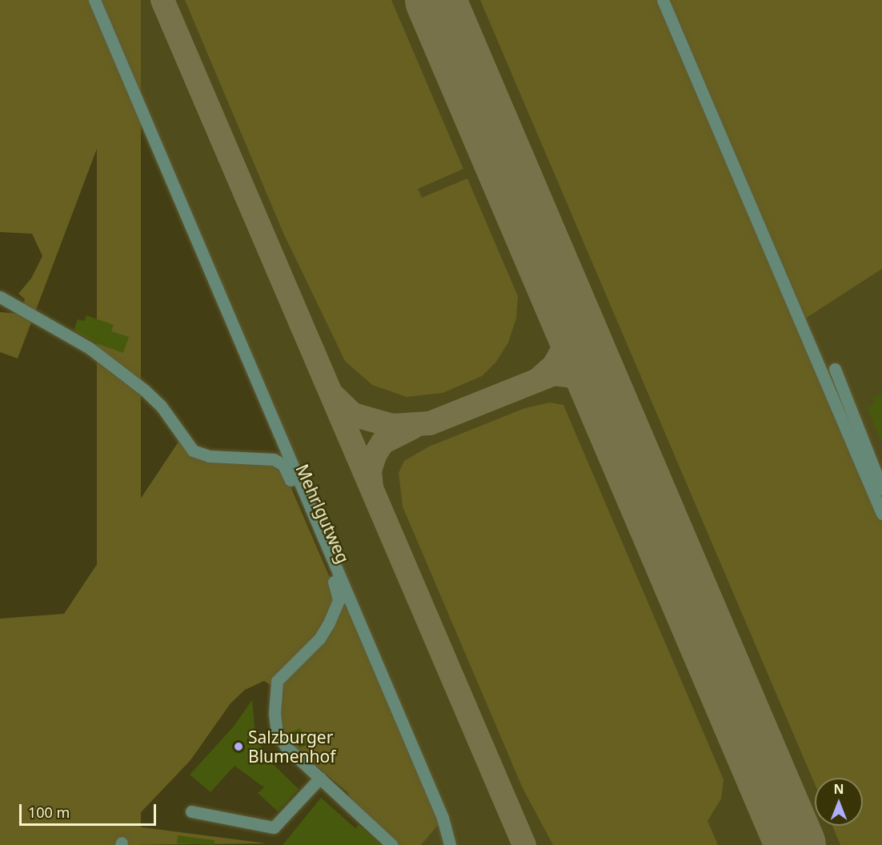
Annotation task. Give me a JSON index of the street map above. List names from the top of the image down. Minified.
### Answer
{"streets":{"street":["Mehrlgutweg"]},"places":["Salzburger Blumenhof"],"scale_bar":"100 m","north":"top"}
